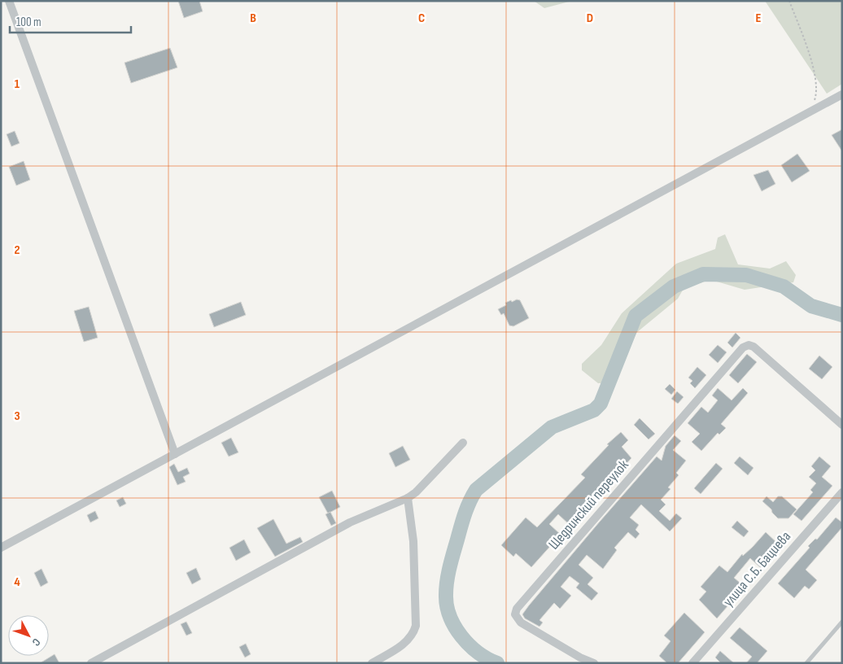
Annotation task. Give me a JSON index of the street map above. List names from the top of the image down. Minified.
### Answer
{"streets":{"street":["Щедринский переулок","улица С.Б. Бациева"]},"scale_bar":"100 m","north":"bottom right","grid":{"columns":["B","C","D","E"],"rows":["1","2","3","4"]}}
